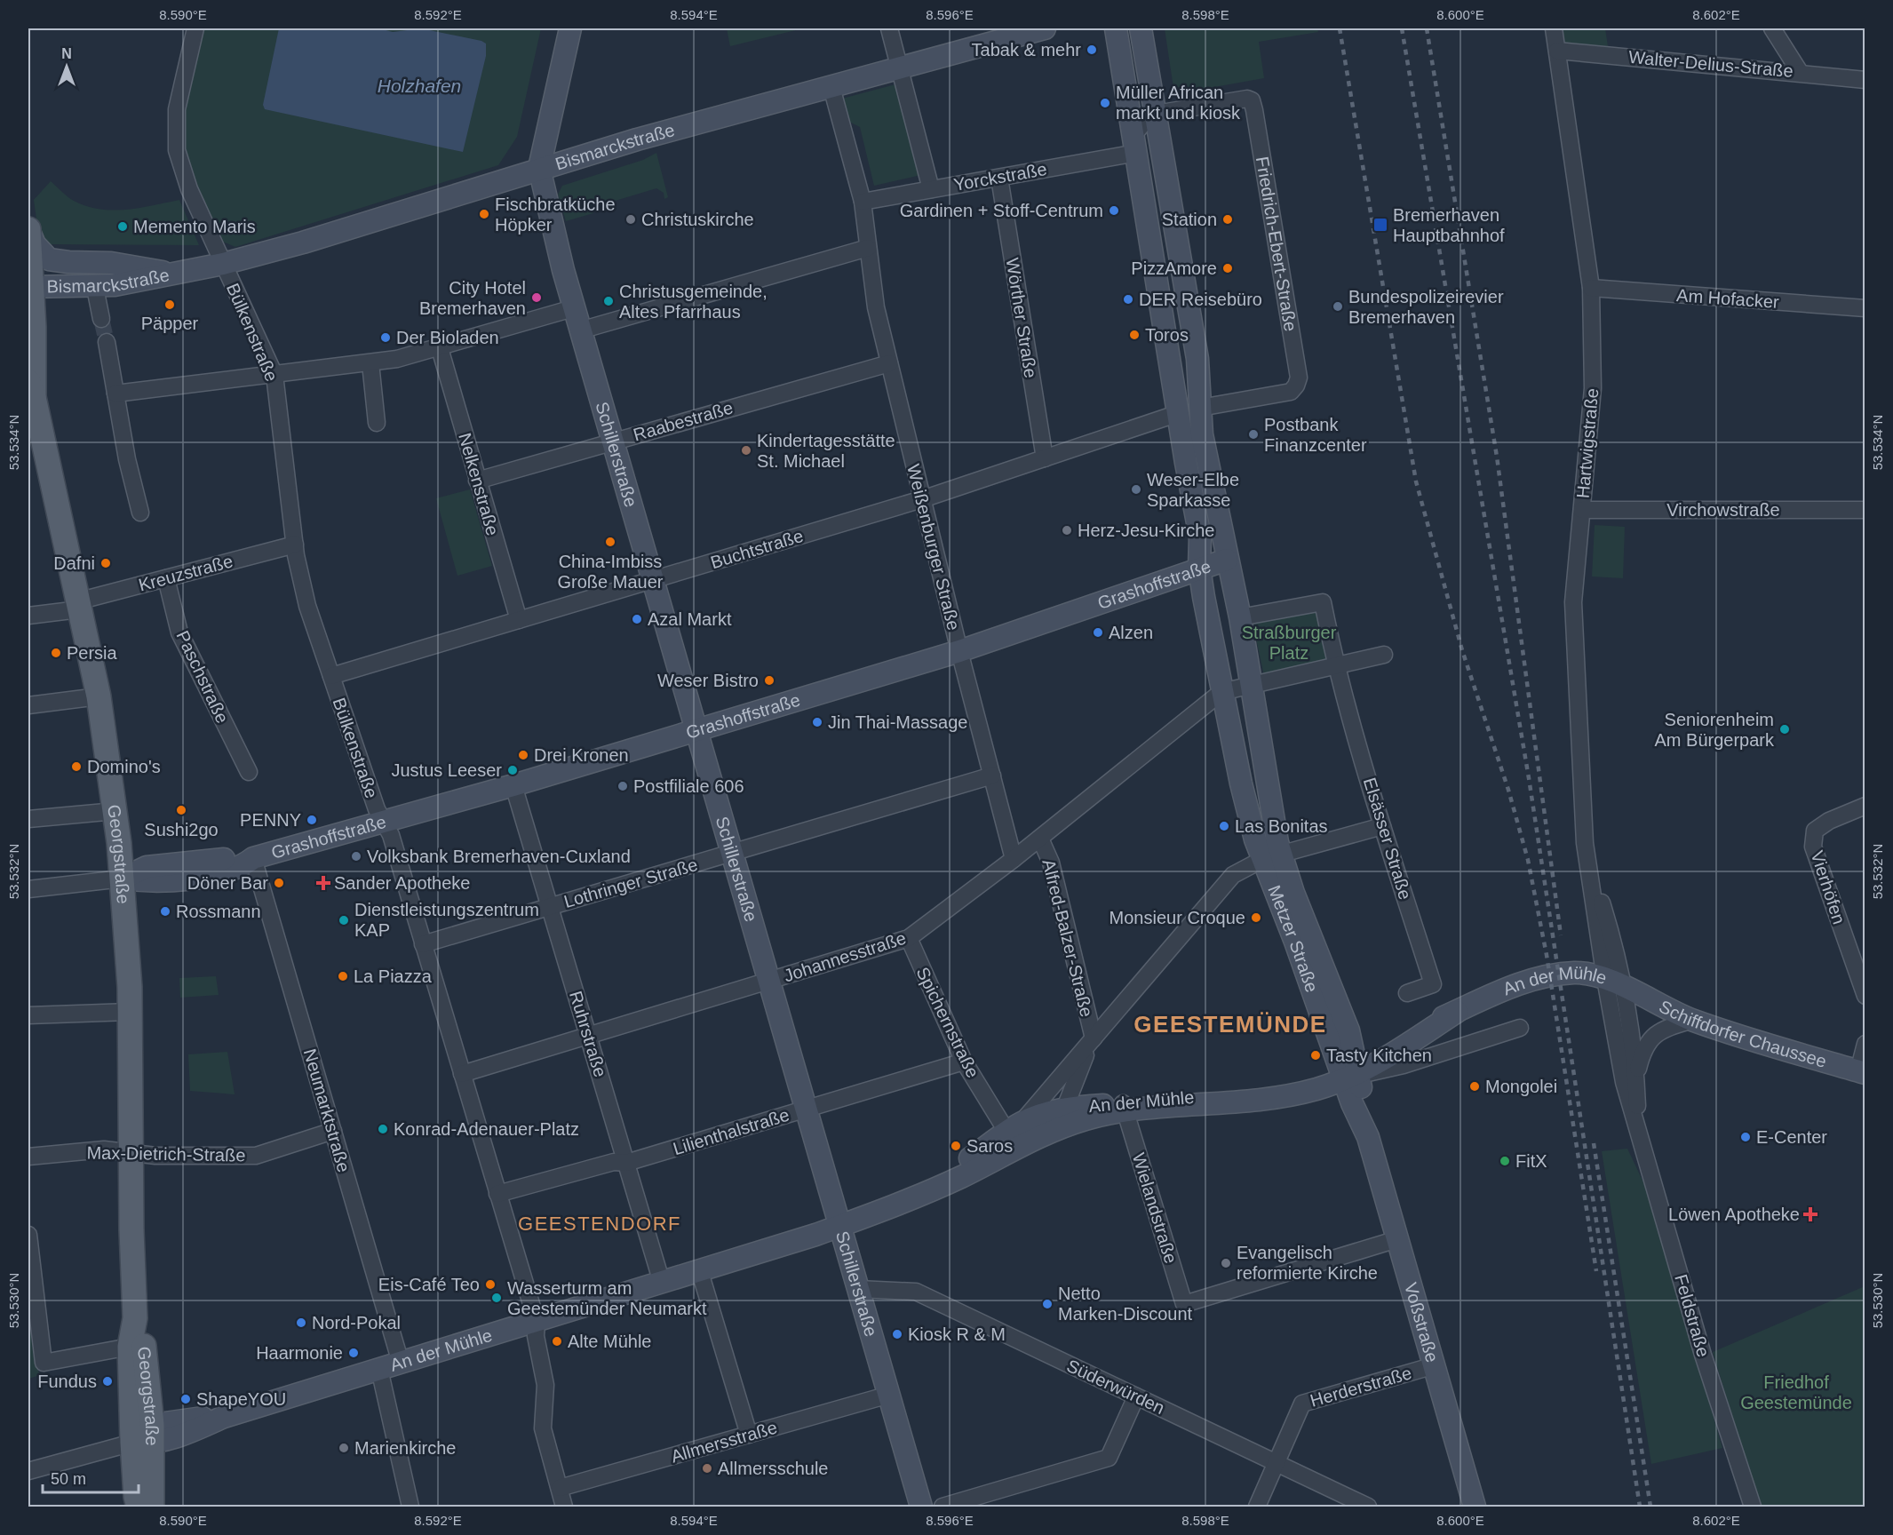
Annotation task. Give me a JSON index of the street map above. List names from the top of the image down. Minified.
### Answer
{"streets":{"main road":["Georgstraße"],"street":["Walter-Delius-Straße","Bismarckstraße","Yorckstraße","Friedrich-Ebert-Straße","Am Hofacker","Wörther Straße","Bülkenstraße","Raabestraße","Hartwigstraße","Schillerstraße","Nelkenstraße","Virchowstraße","Weißenburger Straße","Buchtstraße","Kreuzstraße","Grashoffstraße","Paschstraße","Elsässer Straße","Lothringer Straße","Vierhöfen","Alfred-Balzer-Straße","Metzer Straße","Johannesstraße","An der Mühle","Spichernstraße","Schiffdorfer Chaussee","Ruhrstraße","Neumarktstraße","Lilienthalstraße","Max-Dietrich-Straße","Wielandstraße","Feldstraße","Voßstraße","Süderwürden","Herderstraße","Allmersstraße"]},"crossings":[["Walter-Delius-Straße","Hartwigstraße"],["Bismarckstraße","Bülkenstraße"],["Bismarckstraße","Schillerstraße"],["Bismarckstraße","Weißenburger Straße"],["Bismarckstraße","Georgstraße"],["Yorckstraße","Wörther Straße"],["Yorckstraße","Weißenburger Straße"],["Friedrich-Ebert-Straße","Buchtstraße"],["Am Hofacker","Hartwigstraße"],["Wörther Straße","Buchtstraße"],["Bülkenstraße","Buchtstraße"],["Bülkenstraße","Kreuzstraße"],["Bülkenstraße","Grashoffstraße"],["Bülkenstraße","Lothringer Straße"],["Bülkenstraße","Johannesstraße"],["Bülkenstraße","An der Mühle"],["Bülkenstraße","Lilienthalstraße"],["Bülkenstraße","Allmersstraße"],["Raabestraße","Schillerstraße"],["Raabestraße","Nelkenstraße"],["Raabestraße","Weißenburger Straße"],["Hartwigstraße","Virchowstraße"],["Hartwigstraße","An der Mühle"],["Hartwigstraße","Schiffdorfer Chaussee"],["Hartwigstraße","Feldstraße"],["Schillerstraße","Buchtstraße"],["Schillerstraße","Grashoffstraße"],["Schillerstraße","Lothringer Straße"],["Schillerstraße","Johannesstraße"],["Schillerstraße","An der Mühle"],["Schillerstraße","Lilienthalstraße"],["Schillerstraße","Süderwürden"],["Schillerstraße","Allmersstraße"],["Nelkenstraße","Buchtstraße"],["Weißenburger Straße","Buchtstraße"],["Weißenburger Straße","Grashoffstraße"],["Weißenburger Straße","Lothringer Straße"],["Weißenburger Straße","Johannesstraße"],["Kreuzstraße","Paschstraße"],["Kreuzstraße","Georgstraße"],["Grashoffstraße","Georgstraße"],["Grashoffstraße","Ruhrstraße"],["Grashoffstraße","Neumarktstraße"],["Georgstraße","An der Mühle"],["Georgstraße","Max-Dietrich-Straße"],["Lothringer Straße","Ruhrstraße"],["Alfred-Balzer-Straße","Johannesstraße"],["Metzer Straße","An der Mühle"],["Metzer Straße","Voßstraße"],["Johannesstraße","Spichernstraße"],["Johannesstraße","Ruhrstraße"],["An der Mühle","Spichernstraße"],["An der Mühle","Schiffdorfer Chaussee"],["An der Mühle","Ruhrstraße"],["An der Mühle","Neumarktstraße"],["An der Mühle","Wielandstraße"],["An der Mühle","Feldstraße"],["An der Mühle","Voßstraße"],["Spichernstraße","Lilienthalstraße"],["Schiffdorfer Chaussee","Feldstraße"],["Ruhrstraße","Lilienthalstraße"],["Neumarktstraße","Max-Dietrich-Straße"],["Wielandstraße","Voßstraße"],["Voßstraße","Herderstraße"],["Süderwürden","Herderstraße"]],"districts":["GEESTEMÜNDE","GEESTENDORF"],"water":["Holzhafen"],"parks":["Straßburger Platz","Friedhof Geestemünde"],"places":{"other":["Tabak & mehr","Müller African markt und kiosk","Gardinen + Stoff-Centrum","Fischbratküche Höpker","Christuskirche","Station","Memento Maris","PizzAmore","City Hotel Bremerhaven","DER Reisebüro","Christusgemeinde, Altes Pfarrhaus","Päpper","Bundespolizeirevier Bremerhaven","Toros","Der Bioladen","Postbank Finanzcenter","Kindertagesstätte St. Michael","Weser-Elbe Sparkasse","Herz-Jesu-Kirche","China-Imbiss Große Mauer","Dafni","Azal Markt","Alzen","Persia","Weser Bistro","Jin Thai-Massage","Seniorenheim Am Bürgerpark","Drei Kronen","Domino's","Justus Leeser","Postfiliale 606","Sushi2go","PENNY","Las Bonitas","Volksbank Bremerhaven-Cuxland","Döner Bar","Rossmann","Monsieur Croque","Dienstleistungszentrum KAP","La Piazza","Tasty Kitchen","Mongolei","Konrad-Adenauer-Platz","E-Center","Saros","FitX","Evangelisch reformierte Kirche","Eis-Café Teo","Wasserturm am Geestemünder Neumarkt","Netto Marken-Discount","Nord-Pokal","Kiosk R & M","Alte Mühle","Haarmonie","Fundus","ShapeYOU","Marienkirche","Allmersschule"],"transit":["Bremerhaven Hauptbahnhof"],"health":["Sander Apotheke","Löwen Apotheke"]},"scale_bar":"50 m","north":"top","coordinates":["8.590°E","8.592°E","8.594°E","8.596°E","8.598°E","8.600°E","8.602°E","53.534°N","53.532°N","53.530°N"]}
